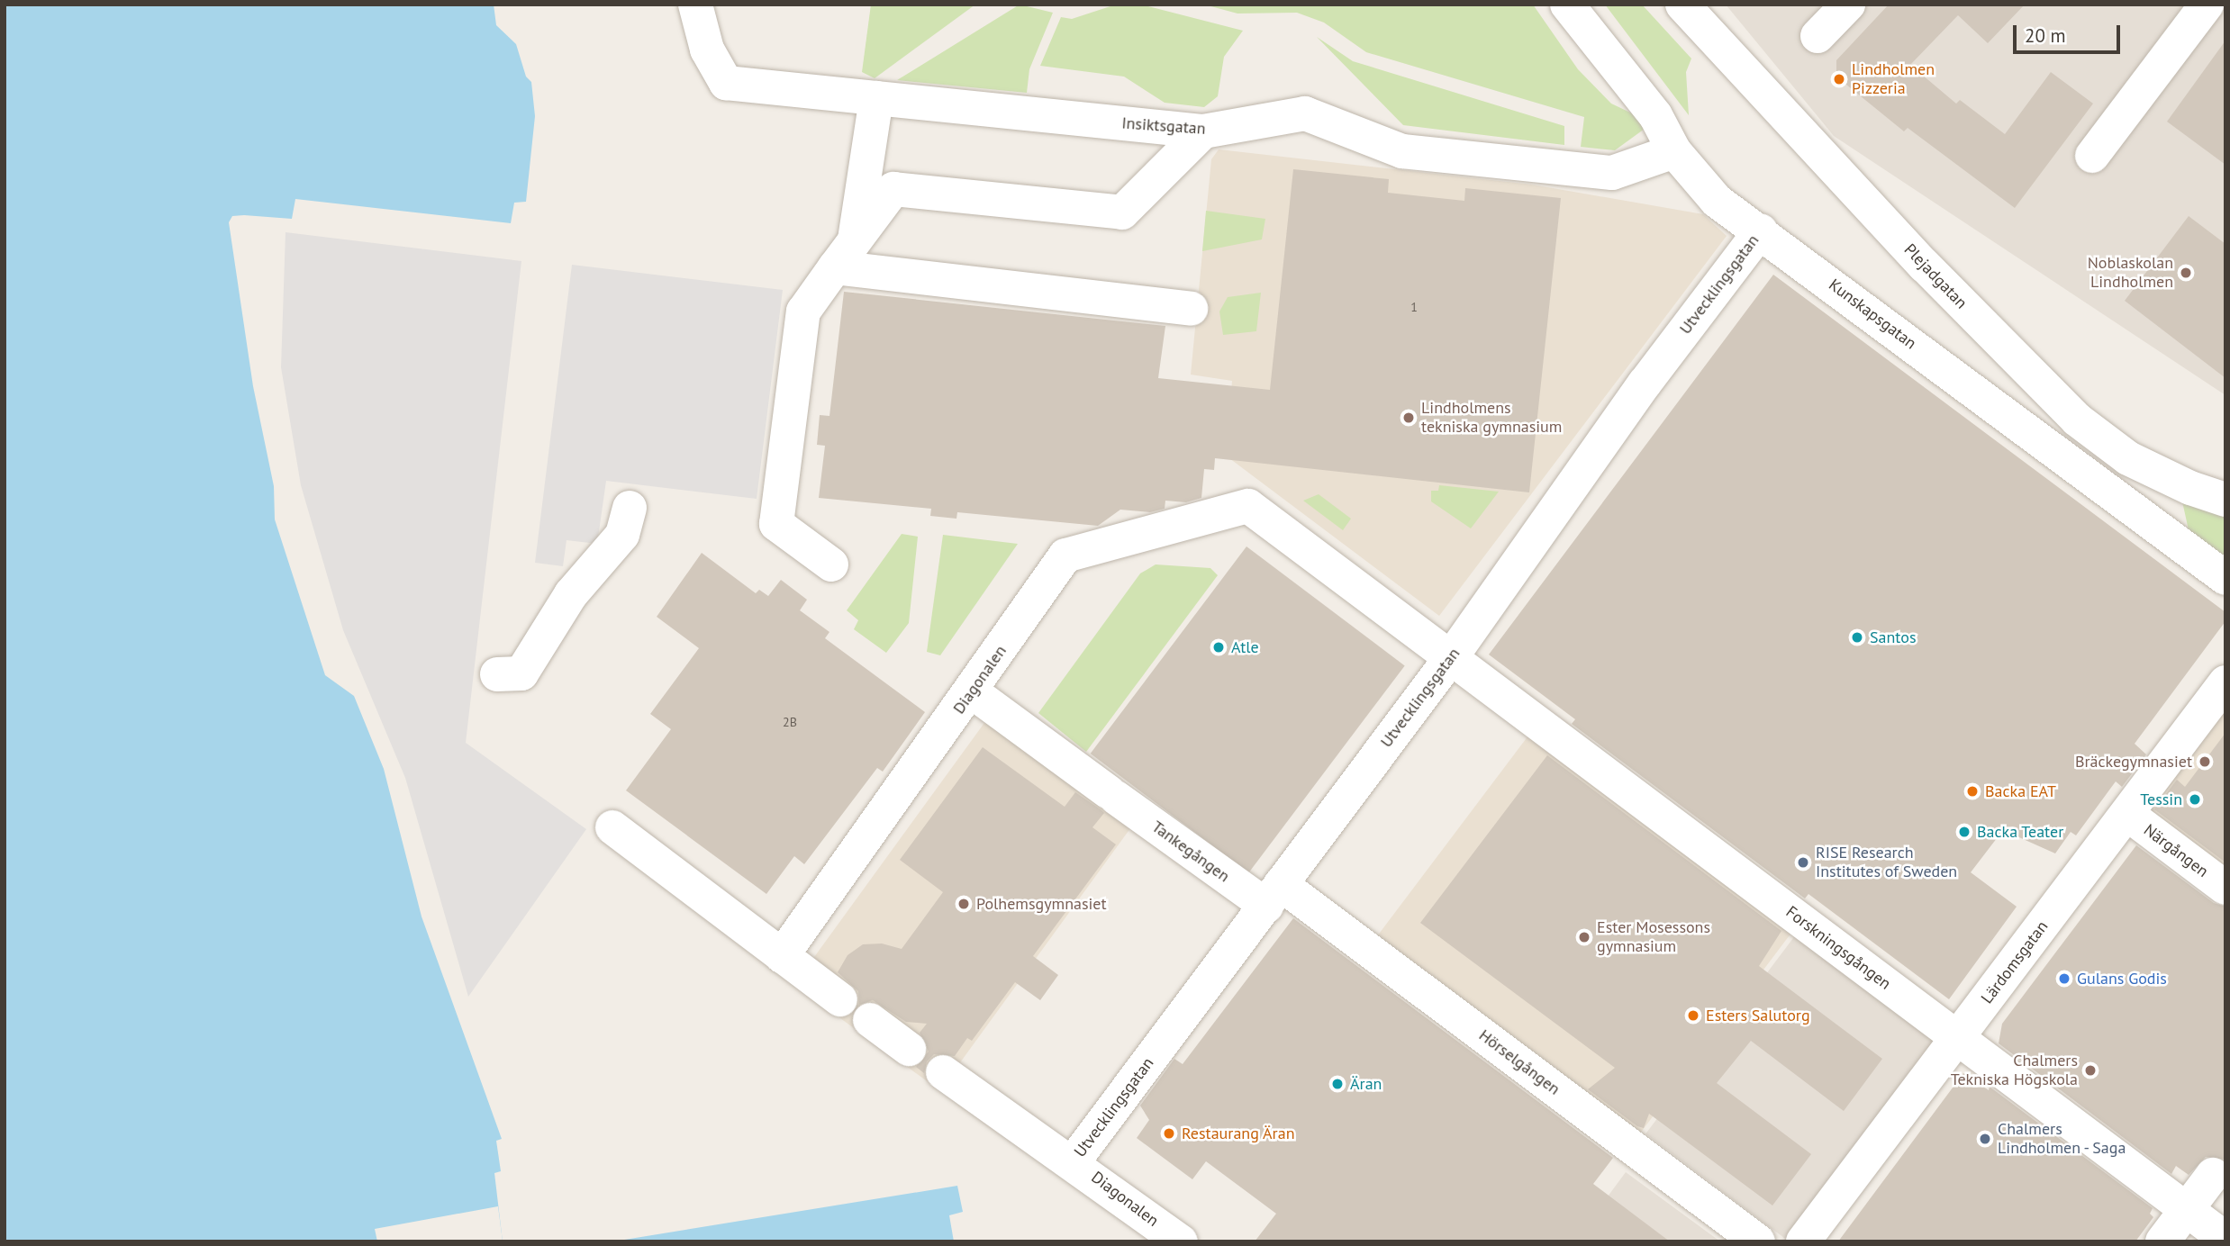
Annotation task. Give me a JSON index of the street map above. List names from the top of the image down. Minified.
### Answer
{"streets":{"street":["Insiktsgatan","Plejadgatan","Utvecklingsgatan","Kunskapsgatan","Diagonalen","Närgången","Tankegången","Forskningsgången","Lärdomsgatan","Hörselgången"]},"crossings":[["Insiktsgatan","Kunskapsgatan"],["Utvecklingsgatan","Kunskapsgatan"],["Utvecklingsgatan","Diagonalen"],["Utvecklingsgatan","Tankegången"],["Utvecklingsgatan","Forskningsgången"],["Utvecklingsgatan","Hörselgången"],["Diagonalen","Tankegången"],["Diagonalen","Forskningsgången"],["Närgången","Lärdomsgatan"],["Tankegången","Hörselgången"],["Forskningsgången","Lärdomsgatan"]],"places":["Lindholmen Pizzeria","Noblaskolan Lindholmen","Lindholmens tekniska gymnasium","Santos","Atle","Bräckegymnasiet","Backa EAT","Tessin","Backa Teater","RISE Research Institutes of Sweden","Polhemsgymnasiet","Ester Mosessons gymnasium","Gulans Godis","Esters Salutorg","Chalmers Tekniska Högskola","Äran","Restaurang Äran","Chalmers Lindholmen - Saga"],"house_numbers":["1","2B"],"scale_bar":"20 m"}
